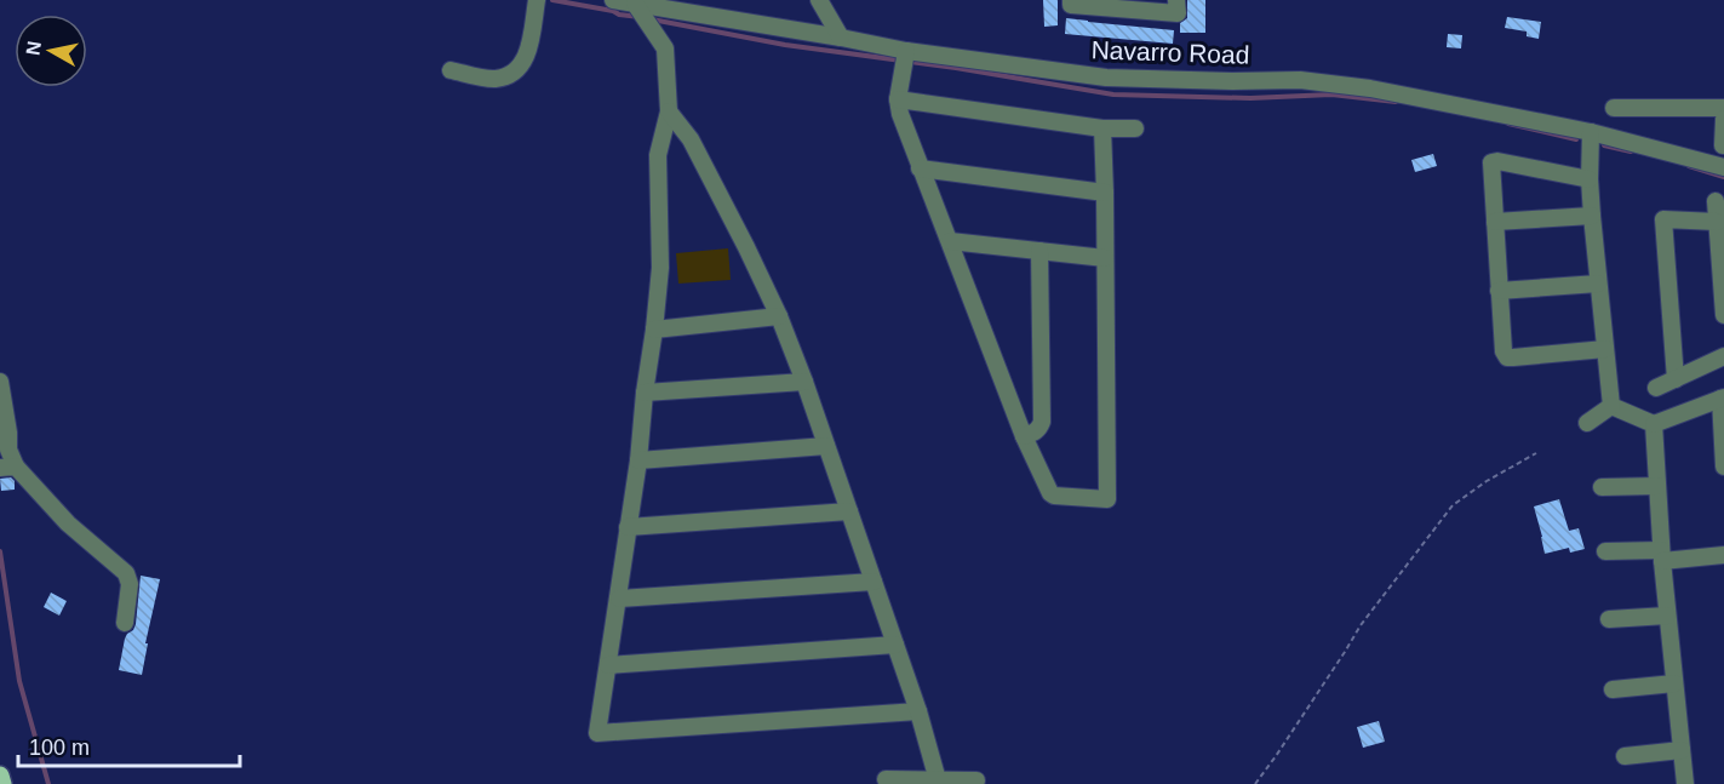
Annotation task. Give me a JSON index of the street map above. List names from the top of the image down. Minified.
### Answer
{"streets":{"street":["Navarro Road"]},"scale_bar":"100 m","north":"left"}
